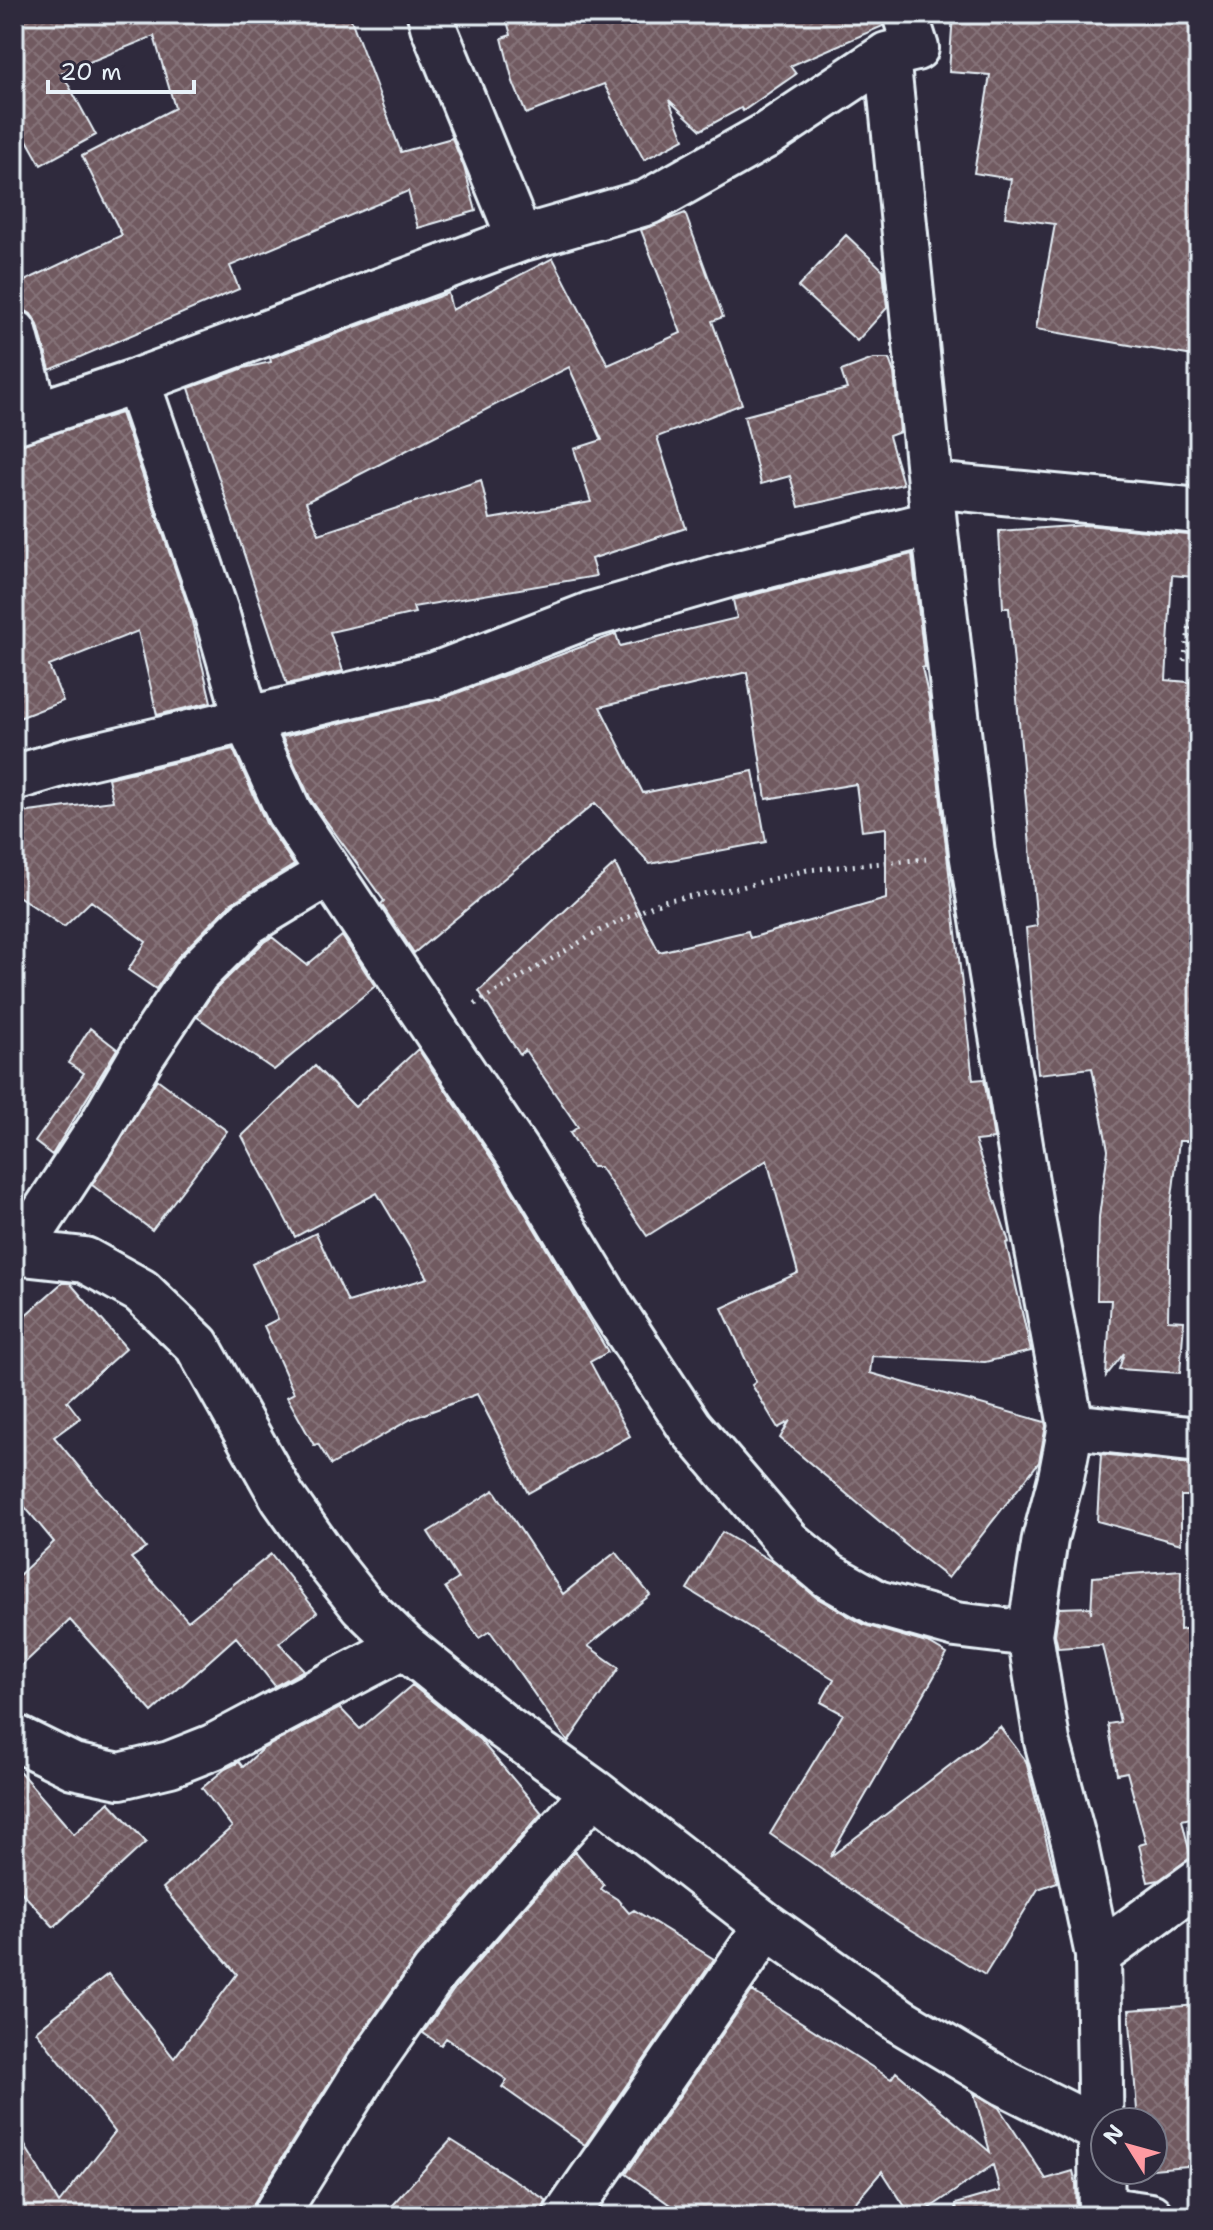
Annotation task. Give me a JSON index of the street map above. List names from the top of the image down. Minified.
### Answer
{"scale_bar":"20 m","north":"top left"}
